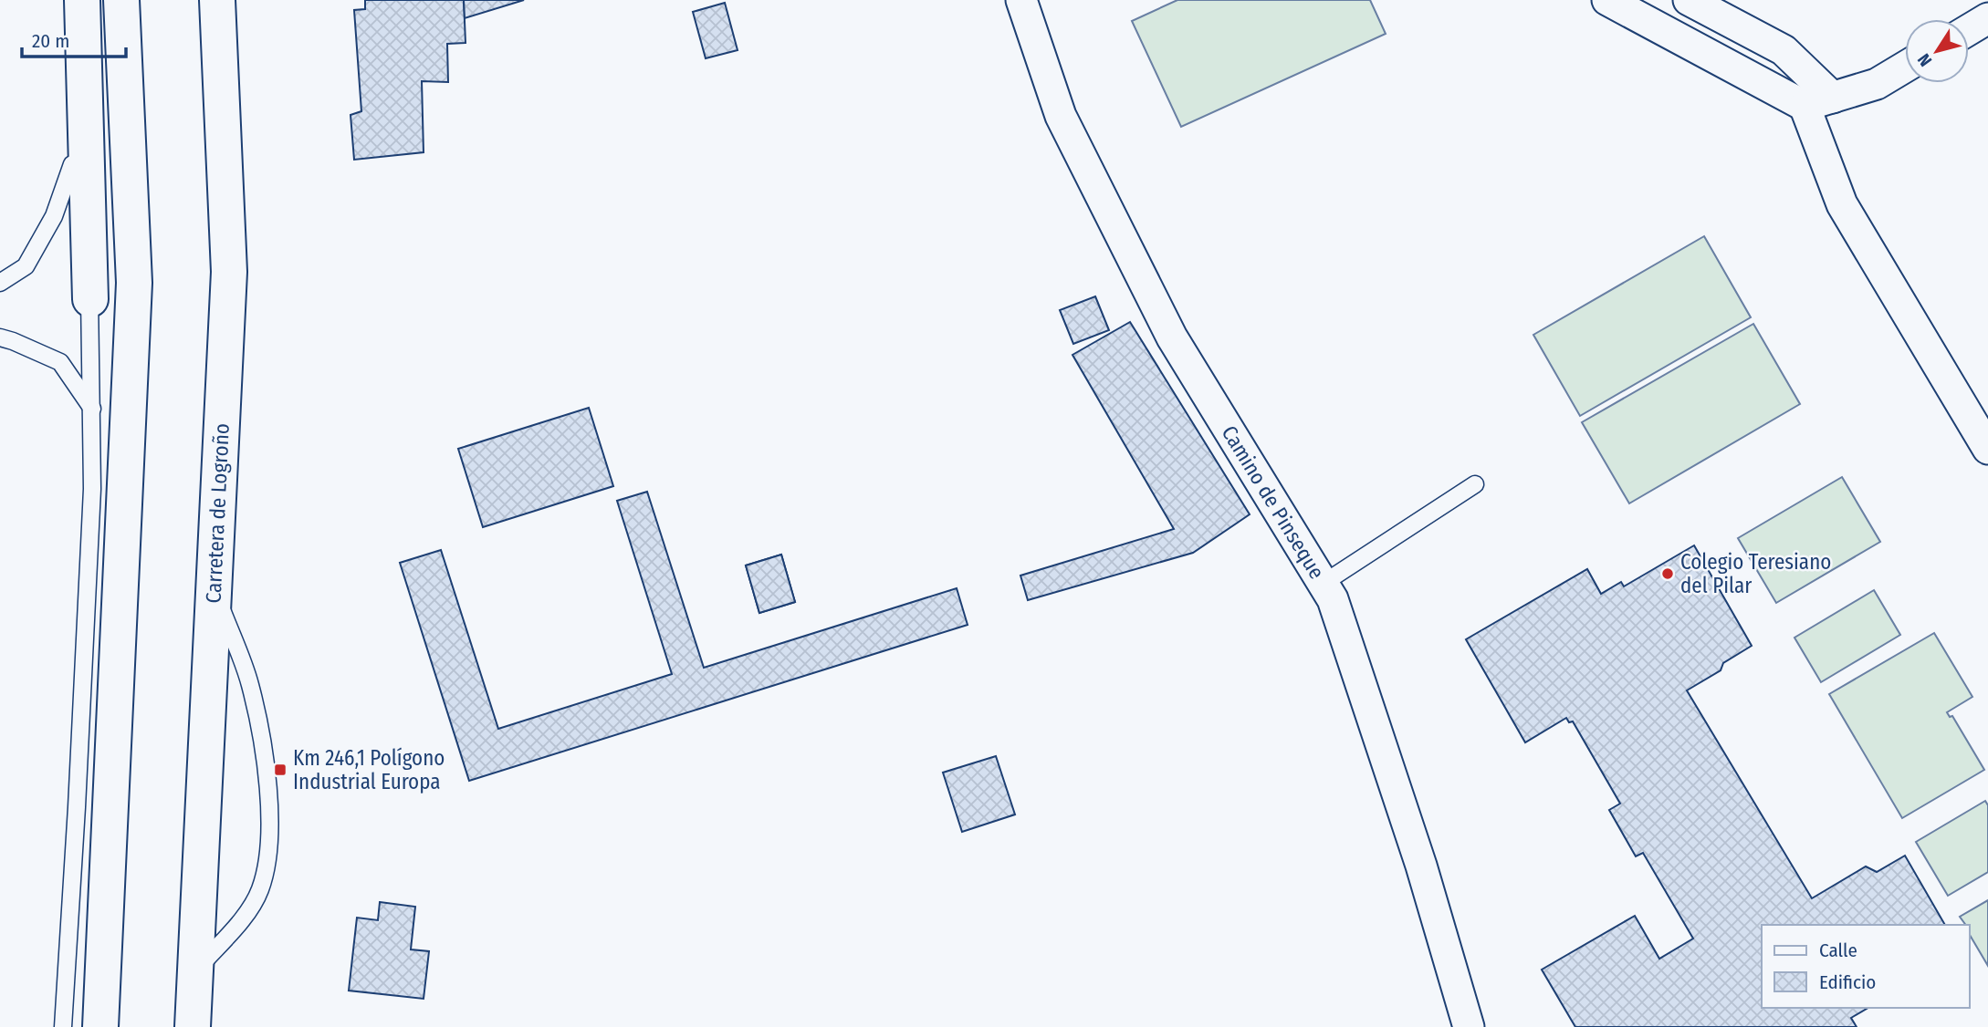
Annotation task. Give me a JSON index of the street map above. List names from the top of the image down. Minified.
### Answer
{"streets":{"highway":["Carretera de Logroño"],"street":["Camino de Pinseque"]},"places":{"other":["Colegio Teresiano del Pilar"],"transit":["Km 246,1 Polígono Industrial Europa"]},"legend":["Calle","Edificio"],"scale_bar":"20 m","north":"bottom left"}
